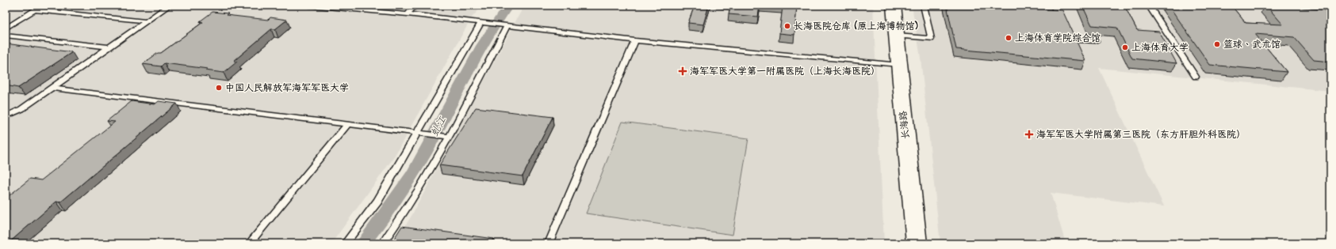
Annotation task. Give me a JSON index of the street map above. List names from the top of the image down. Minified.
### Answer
{"streets":{"street":["长海路"]},"water":["虬江"],"places":{"other":["长海医院仓库 (原上海博物馆)","上海体育学院综合馆","篮球、武术馆","上海体育大学","中国人民解放军海军军医大学"],"health":["海军军医大学第一附属医院（上海长海医院）","海军军医大学附属第三医院（东方肝胆外科医院）"]}}
